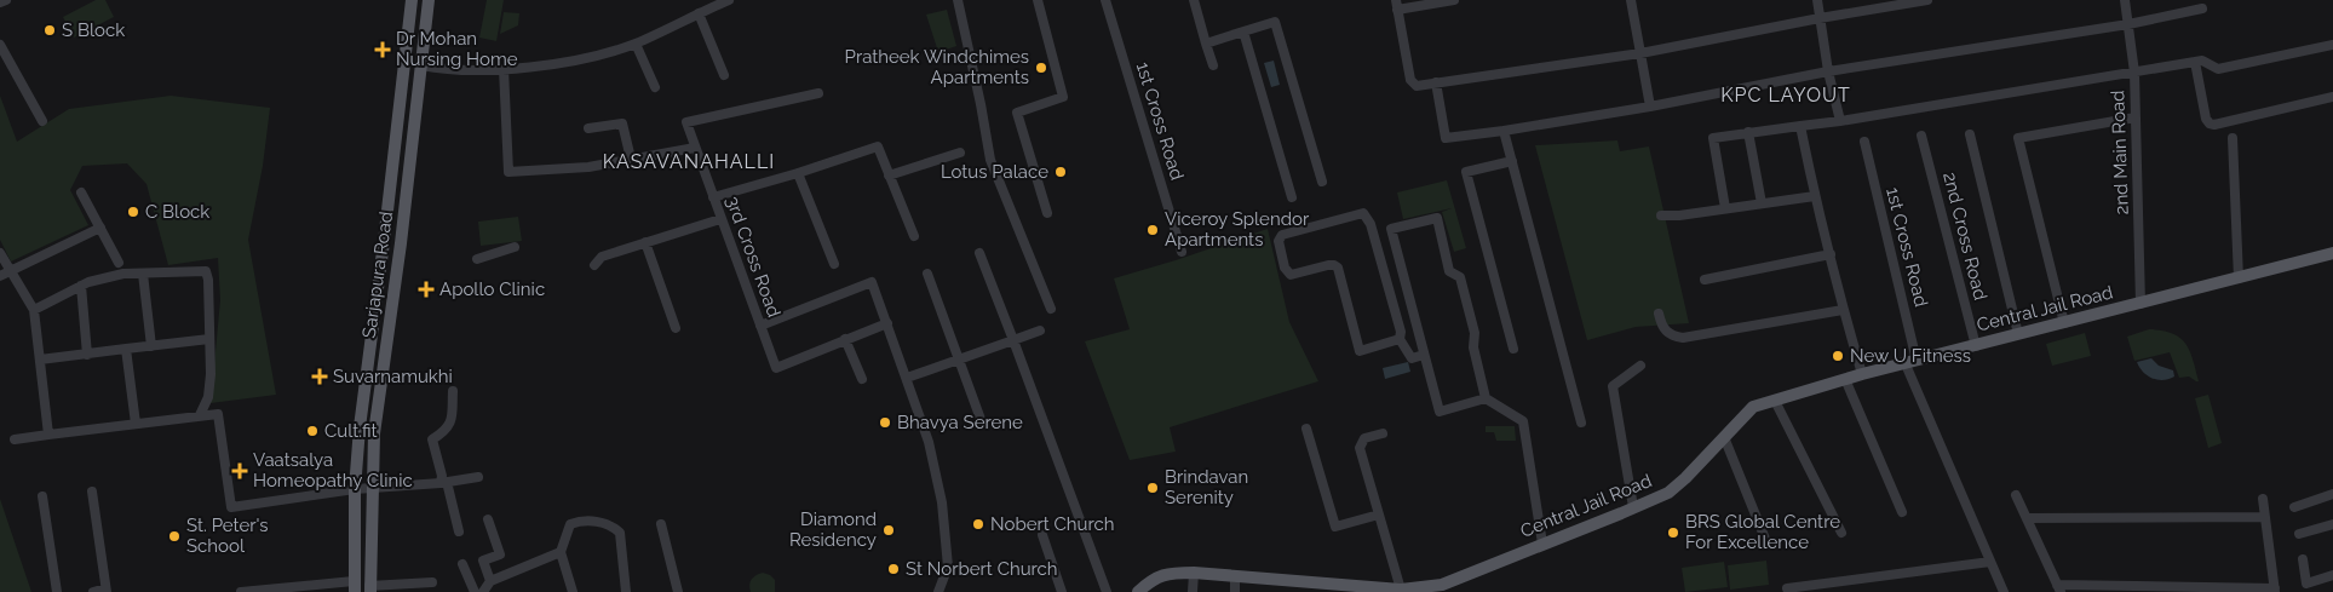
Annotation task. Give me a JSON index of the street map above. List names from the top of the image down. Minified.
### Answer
{"streets":{"main road":["Sarjapura Road","Central Jail Road"],"street":["1st Cross Road","2nd Main Road","2nd Cross Road","3rd Cross Road"]},"crossings":[["1st Cross Road","Central Jail Road"],["2nd Main Road","Central Jail Road"],["2nd Cross Road","Central Jail Road"]],"districts":["KPC LAYOUT","KASAVANAHALLI"],"places":{"other":["S Block","Pratheek Windchimes Apartments","Lotus Palace","C Block","Viceroy Splendor Apartments","New U Fitness","Bhavya Serene","Cult.fit","Brindavan Serenity","Nobert Church","Diamond Residency","BRS Global Centre For Excellence","St. Peter's School","St Norbert Church"],"health":["Dr Mohan Nursing Home","Apollo Clinic","Suvarnamukhi","Vaatsalya Homeopathy Clinic"]}}
